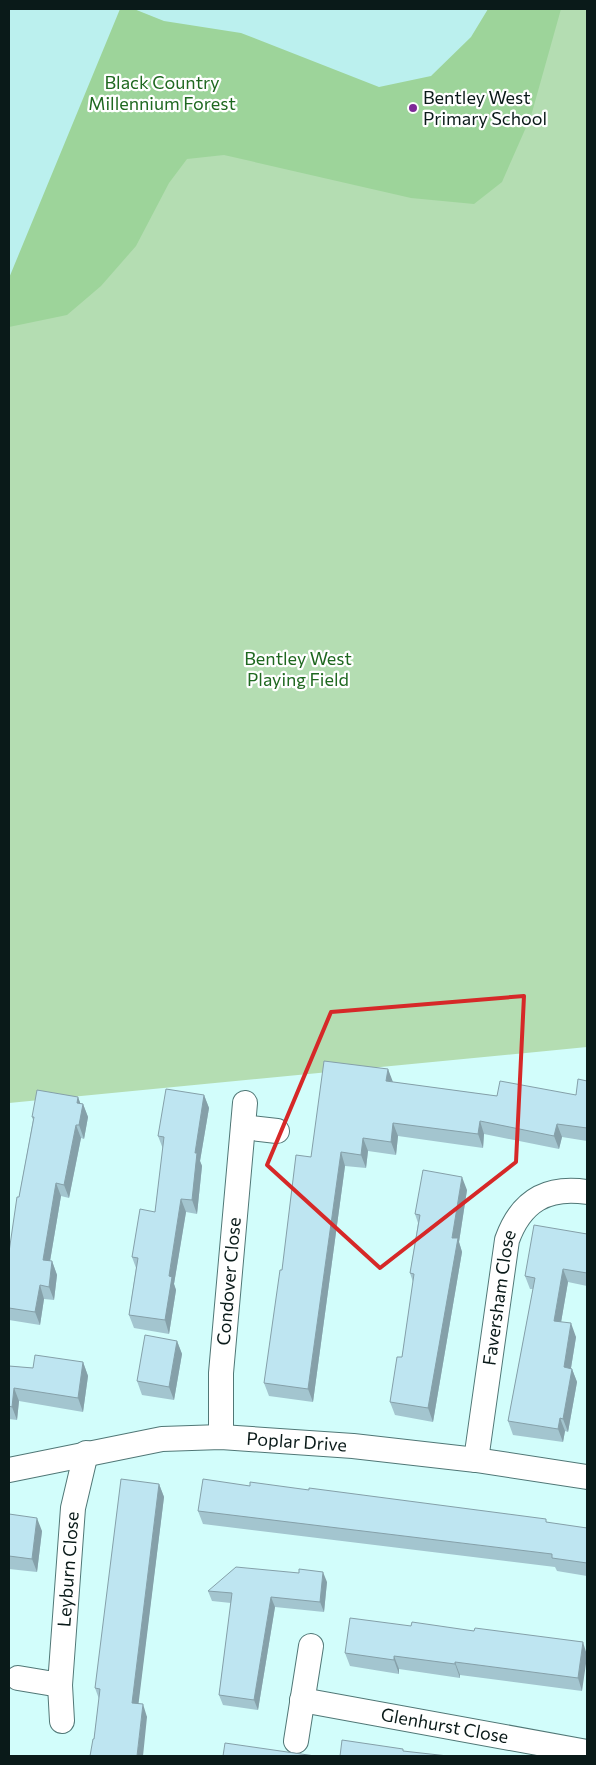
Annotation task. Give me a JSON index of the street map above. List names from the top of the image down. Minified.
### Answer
{"streets":{"street":["Condover Close","Faversham Close","Poplar Drive","Leyburn Close","Glenhurst Close"]},"crossings":[["Condover Close","Poplar Drive"],["Faversham Close","Poplar Drive"],["Poplar Drive","Leyburn Close"]],"parks":["Black Country Millennium Forest","Bentley West Playing Field"],"places":["Bentley West Primary School"]}
